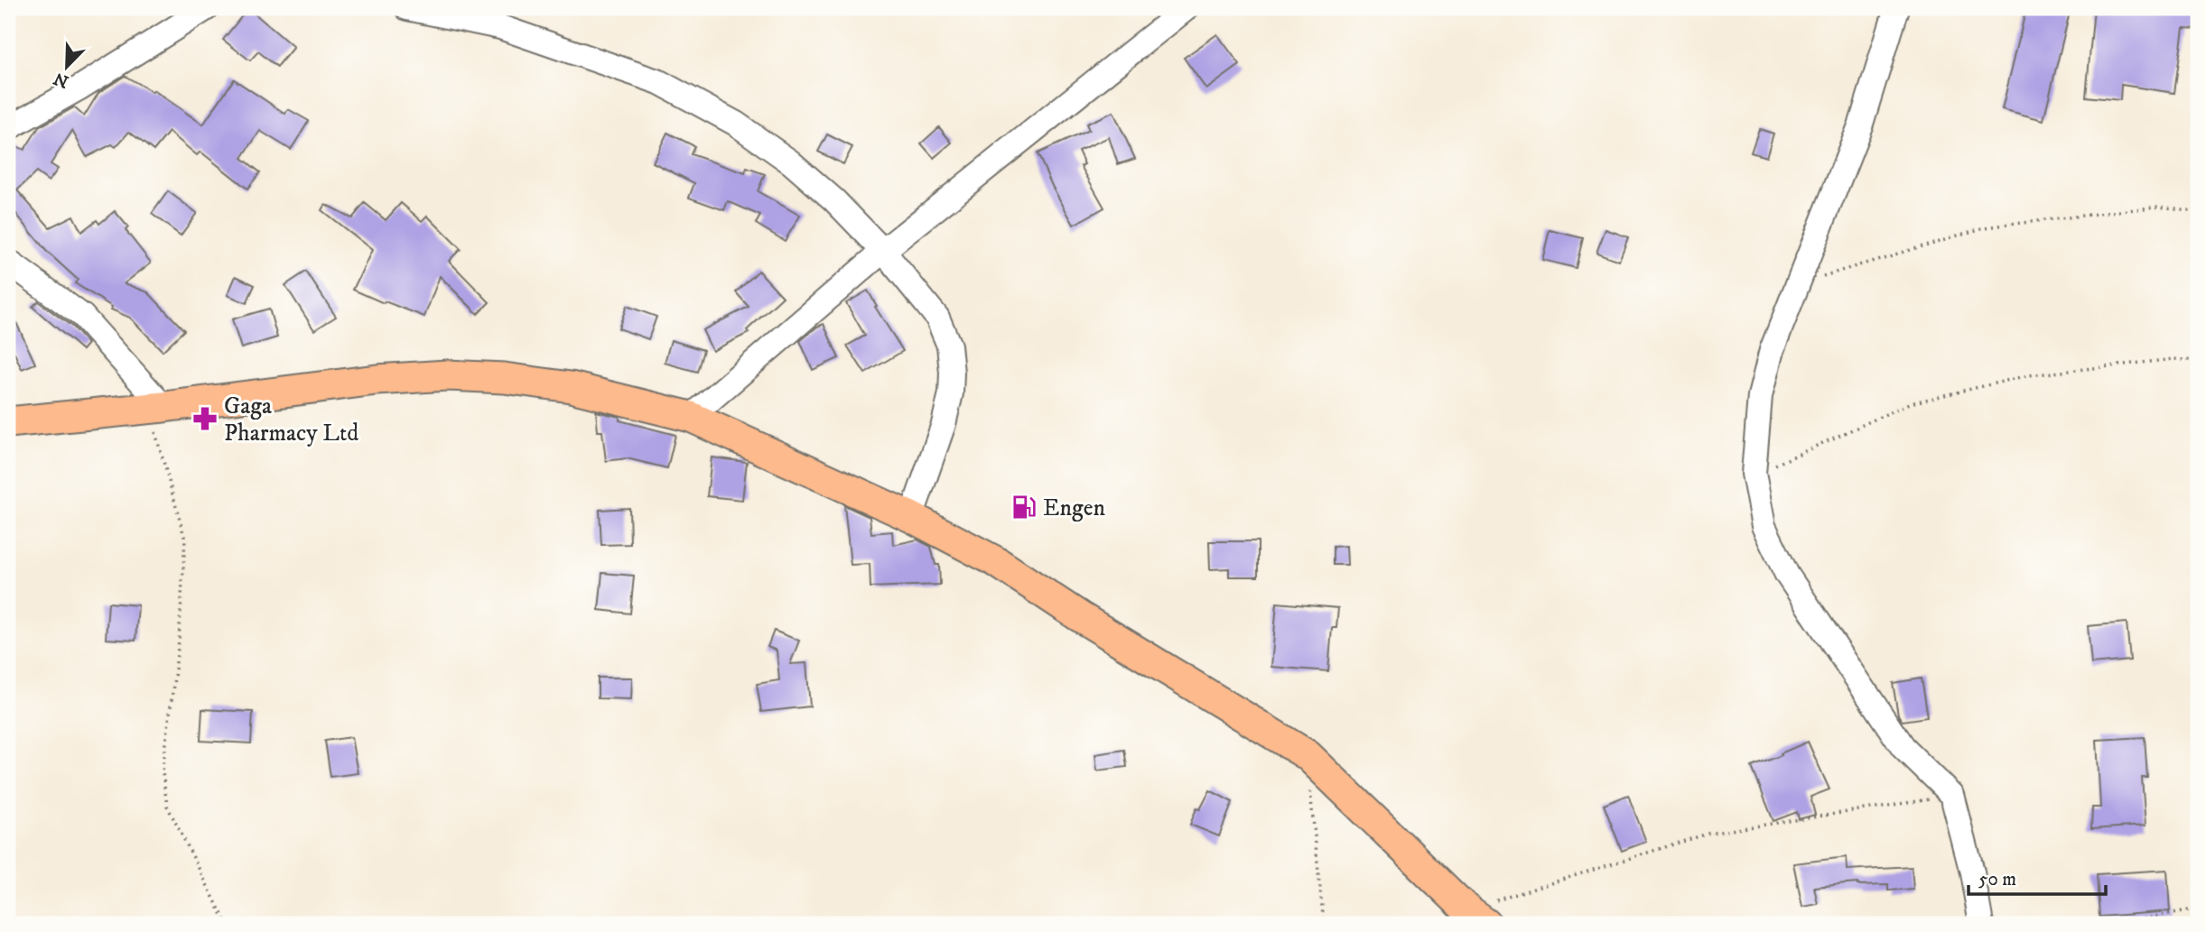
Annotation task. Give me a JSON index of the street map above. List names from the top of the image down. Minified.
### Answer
{"places":{"pharmacy":["Gaga Pharmacy Ltd"],"fuel station":["Engen"]},"scale_bar":"50 m","north":"bottom left"}
